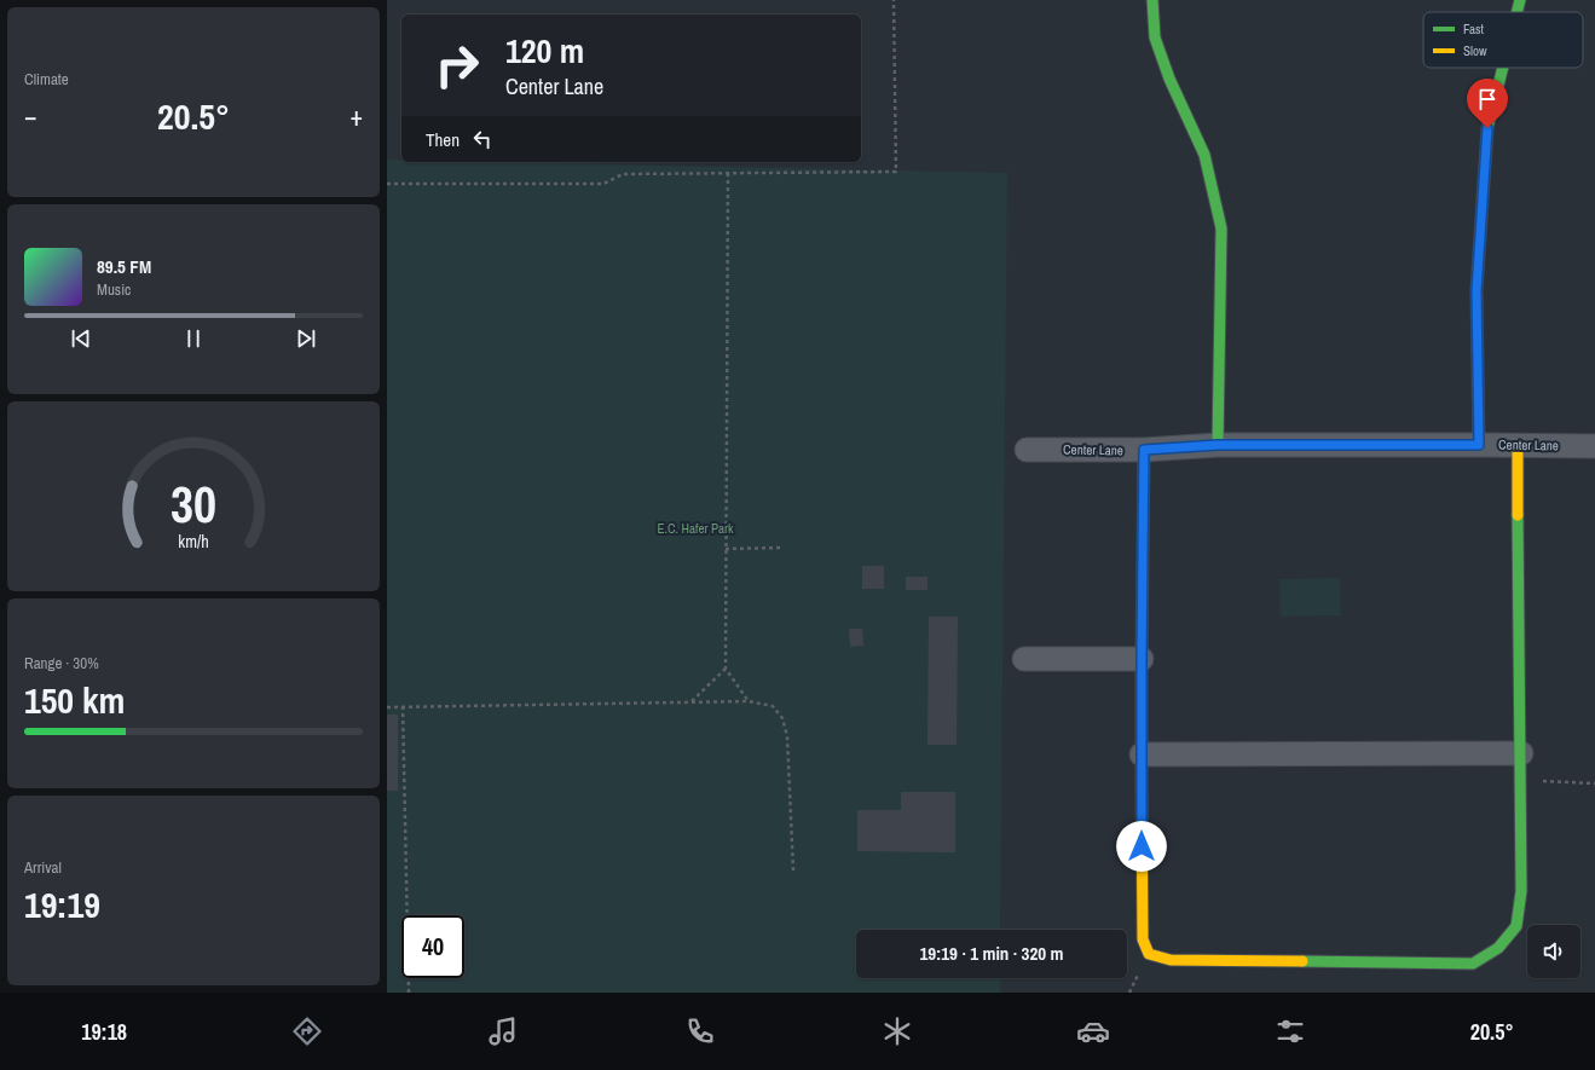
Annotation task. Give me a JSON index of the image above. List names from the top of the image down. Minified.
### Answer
{"streets":{"street":["Center Lane"]},"parks":["E.C. Hafer Park"],"legend":["Fast","Slow"],"page":{"tile":["Climate",["Range · 30%","150 km"],["Arrival","19:19"]],"turn":["120 m","Center Lane"],"heat":["−","20.5°","+"],"then":"Then","song":["89.5 FM","Music"],"limit":"40","trip":"19:19 · 1 min · 320 m","tabs":["19:18","20.5°"],"gauge":["30","km/h"]}}
